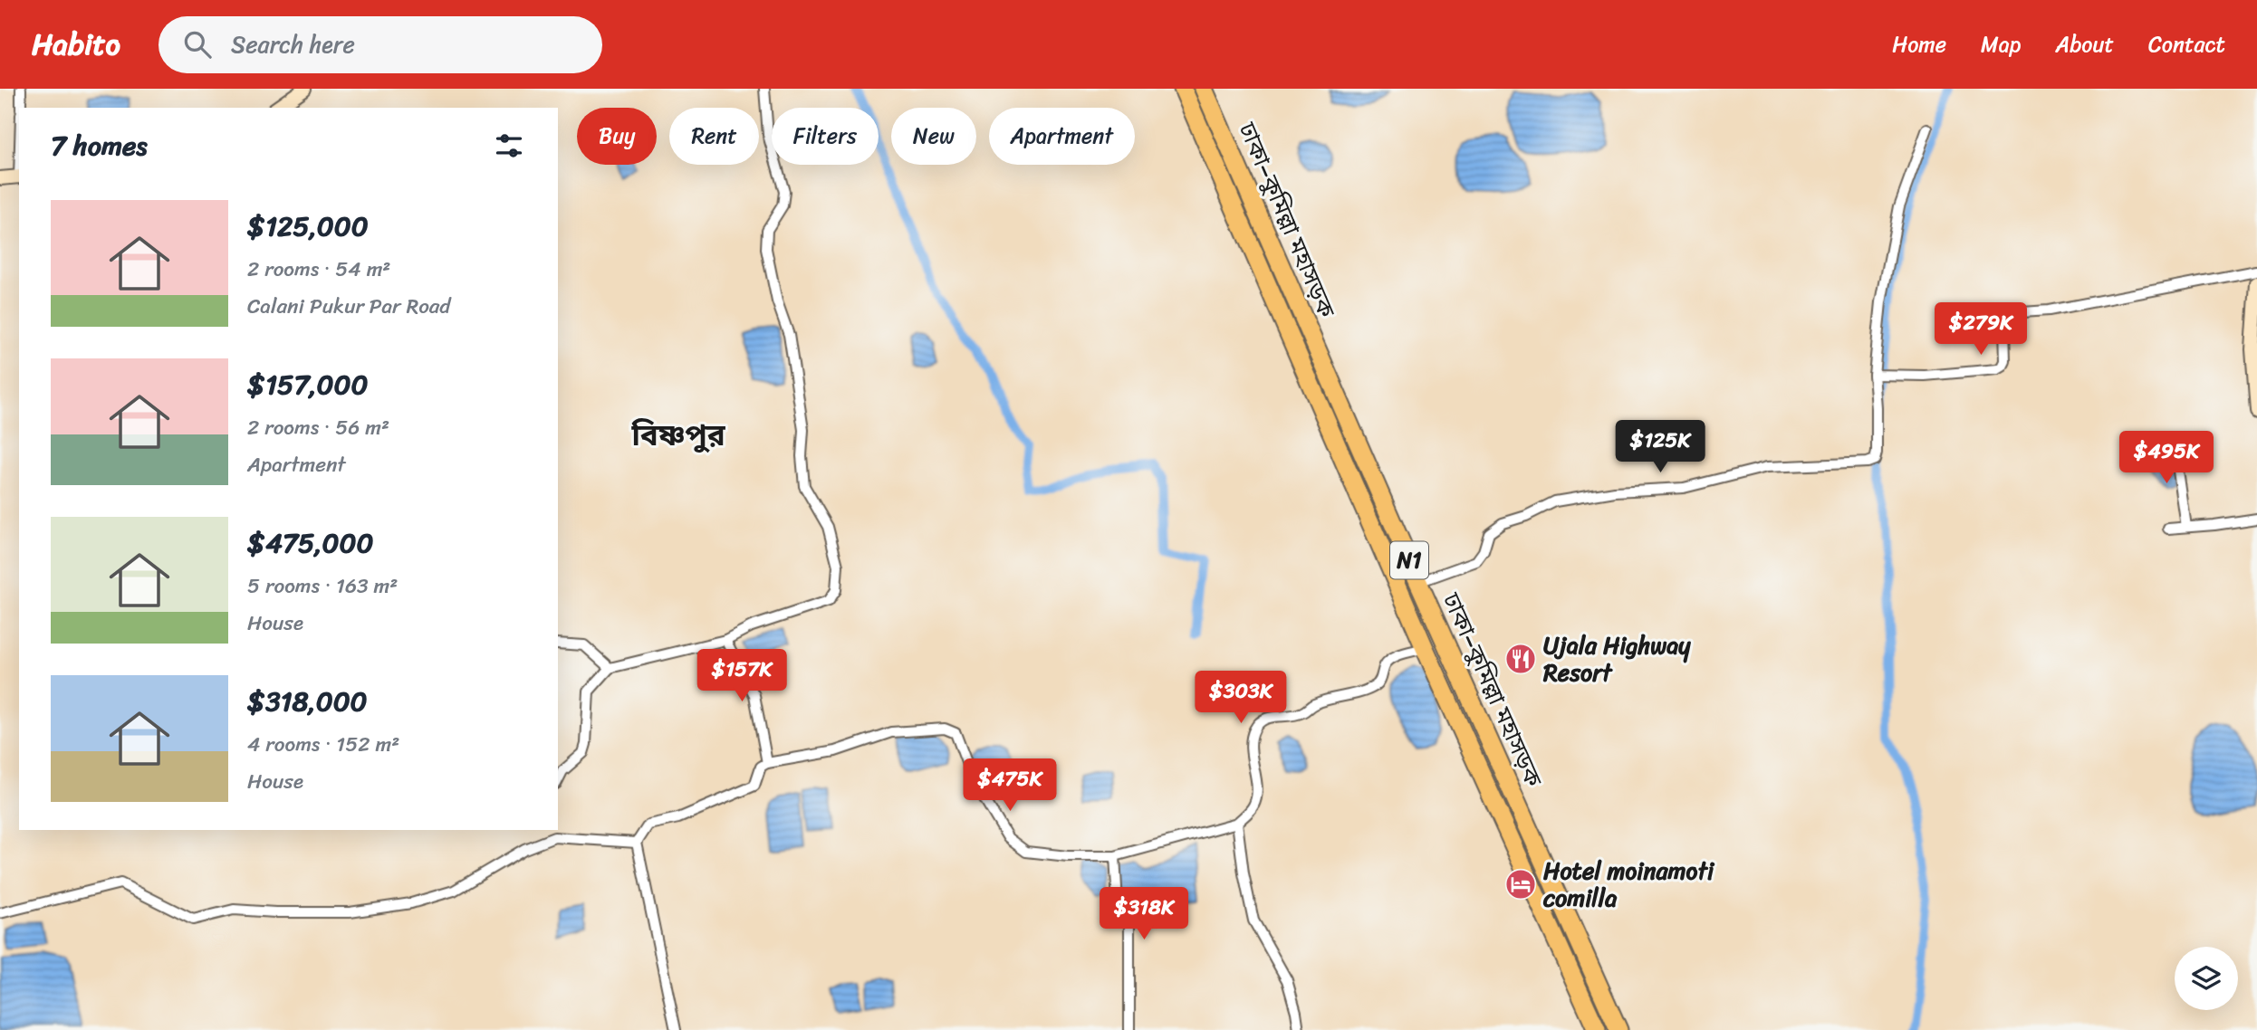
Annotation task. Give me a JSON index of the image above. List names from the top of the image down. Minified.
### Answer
{"streets":{"highway":["ঢাকা–কুমিল্লা মহাসড়ক","N1"]},"districts":["বিষ্ণপুর"],"places":{"restaurant":["Ujala Highway Resort"],"hotel":["Hotel moinamoti comilla"]},"page":{"header":"Habito","search":"Search here","nav":["Home","Map","About","Contact"],"chip":["Buy","Rent","Filters","New","Apartment"],"heading":"7 homes","list":[{"name":"$125,000","note":"2 rooms · 54 m² · Calani Pukur Par Road"},{"name":"$157,000","note":"2 rooms · 56 m² · Apartment"},{"name":"$475,000","note":"5 rooms · 163 m² · House"},{"name":"$318,000","note":"4 rooms · 152 m² · House"}],"price":["$279K","$125K","$495K","$157K","$303K","$475K","$318K"]}}
